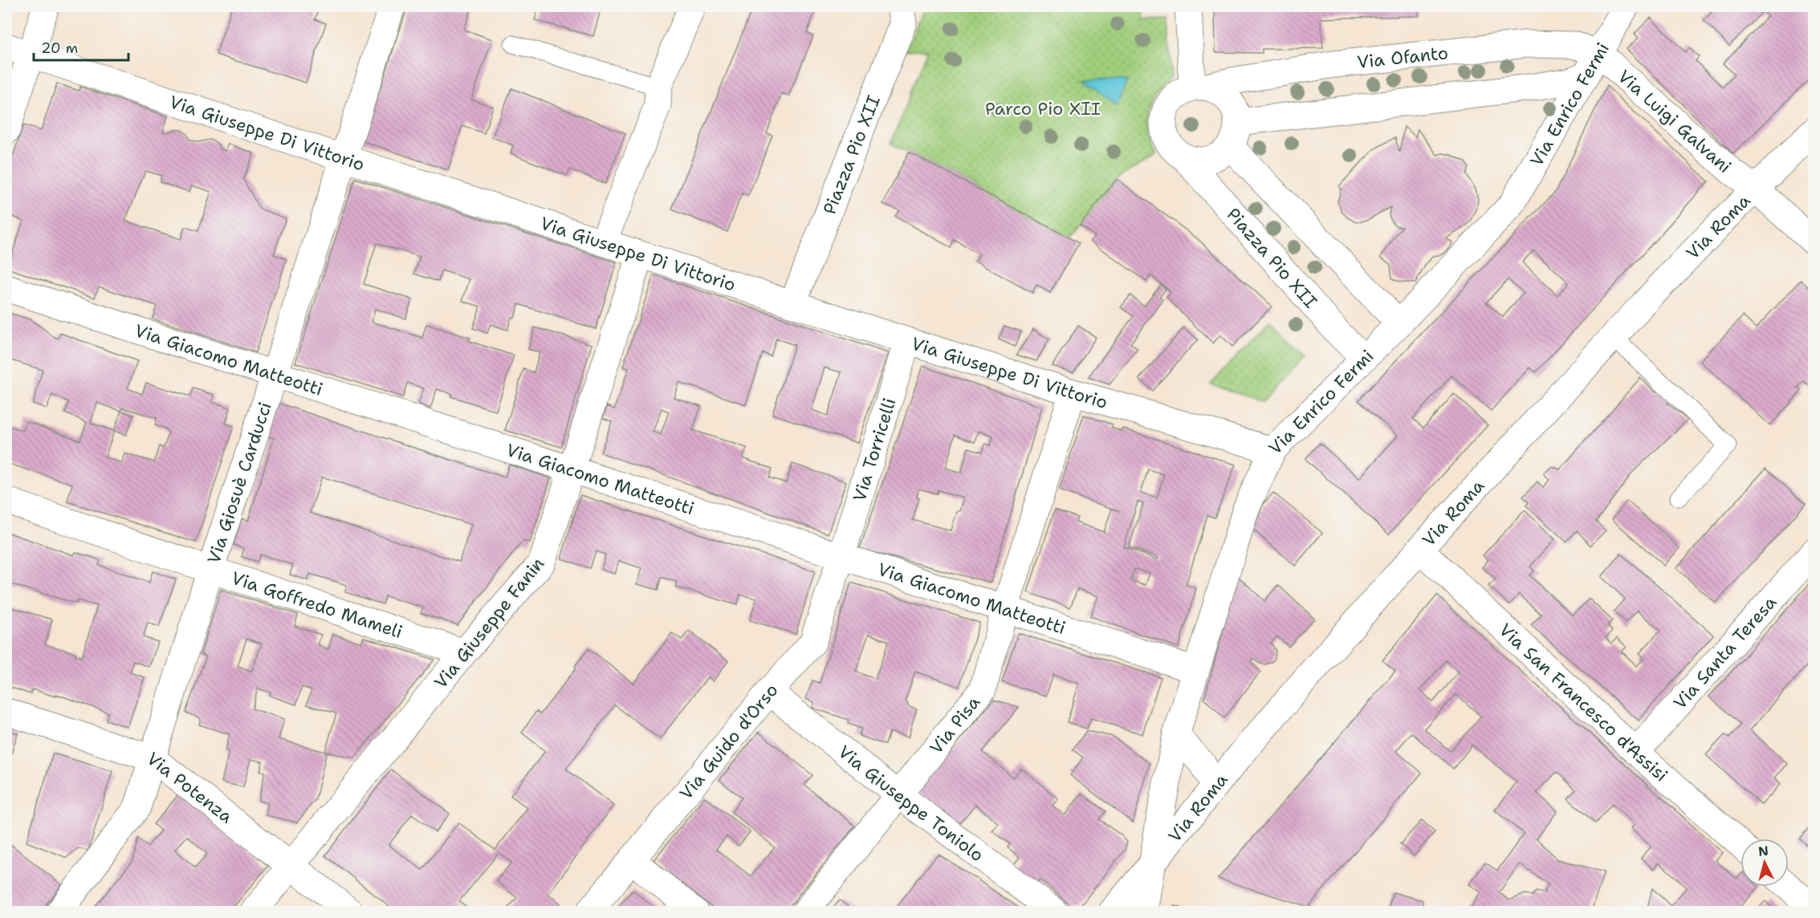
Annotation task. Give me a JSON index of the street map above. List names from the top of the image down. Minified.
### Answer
{"streets":{"street":["Via Ofanto","Via Enrico Fermi","Via Luigi Galvani","Via Giuseppe Di Vittorio","Piazza Pio XII","Via Roma","Via Giacomo Matteotti","Via Torricelli","Via Giosuè Carducci","Via Goffredo Mameli","Via Giuseppe Fanin","Via Santa Teresa","Via San Francesco d'Assisi","Via Pisa","Via Guido d'Orso","Via Potenza","Via Giuseppe Toniolo"]},"crossings":[["Via Ofanto","Via Enrico Fermi"],["Via Ofanto","Via Luigi Galvani"],["Via Ofanto","Piazza Pio XII"],["Via Enrico Fermi","Via Luigi Galvani"],["Via Enrico Fermi","Via Giuseppe Di Vittorio"],["Via Enrico Fermi","Piazza Pio XII"],["Via Enrico Fermi","Via Roma"],["Via Enrico Fermi","Via Giacomo Matteotti"],["Via Luigi Galvani","Via Roma"],["Via Giuseppe Di Vittorio","Piazza Pio XII"],["Via Giuseppe Di Vittorio","Via Torricelli"],["Via Giuseppe Di Vittorio","Via Giosuè Carducci"],["Via Giuseppe Di Vittorio","Via Giuseppe Fanin"],["Via Giuseppe Di Vittorio","Via Pisa"],["Via Roma","Via San Francesco d'Assisi"],["Via Giacomo Matteotti","Via Torricelli"],["Via Giacomo Matteotti","Via Giosuè Carducci"],["Via Giacomo Matteotti","Via Giuseppe Fanin"],["Via Giacomo Matteotti","Via Pisa"],["Via Giacomo Matteotti","Via Guido d'Orso"],["Via Torricelli","Via Guido d'Orso"],["Via Giosuè Carducci","Via Goffredo Mameli"],["Via Giosuè Carducci","Via Potenza"],["Via Goffredo Mameli","Via Giuseppe Fanin"],["Via Giuseppe Fanin","Via Potenza"],["Via Santa Teresa","Via San Francesco d'Assisi"],["Via Pisa","Via Giuseppe Toniolo"],["Via Guido d'Orso","Via Giuseppe Toniolo"]],"parks":["Parco Pio XII"],"scale_bar":"20 m","north":"top"}
